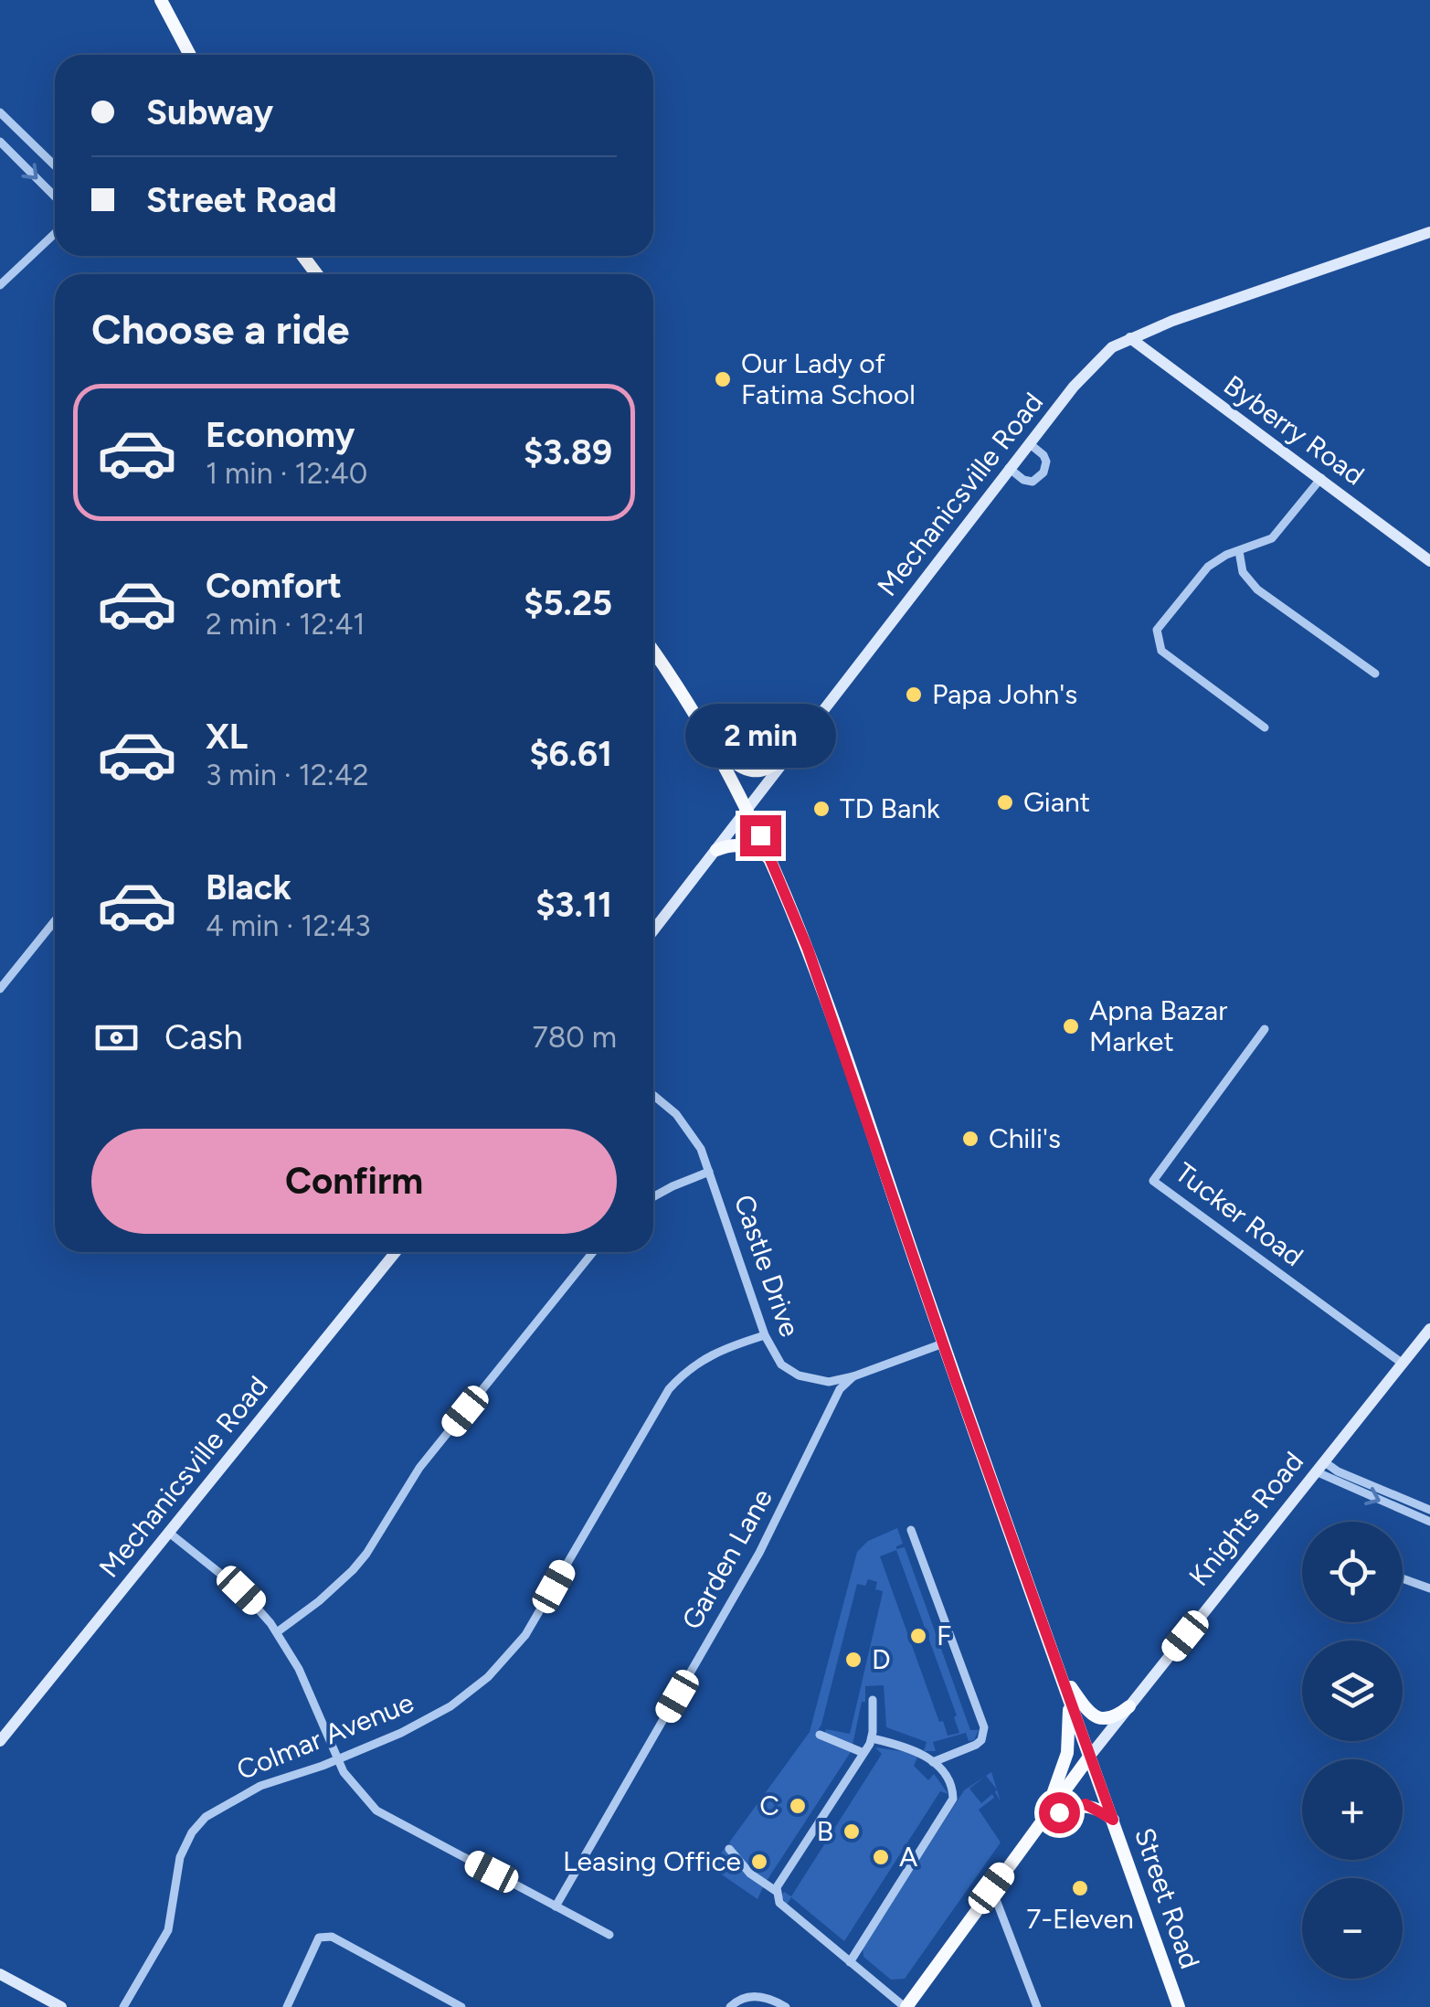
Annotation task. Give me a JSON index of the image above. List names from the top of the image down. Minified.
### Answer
{"streets":{"main road":["Knights Road","Street Road"],"street":["Byberry Road","Mechanicsville Road","Tucker Road","Castle Drive","Garden Lane","Colmar Avenue"]},"crossings":[["Byberry Road","Mechanicsville Road"],["Mechanicsville Road","Street Road"],["Tucker Road","Knights Road"],["Castle Drive","Garden Lane"],["Castle Drive","Colmar Avenue"],["Castle Drive","Street Road"],["Knights Road","Street Road"]],"places":["Our Lady of Fatima School","Papa John's","Giant","TD Bank","Apna Bazar Market","Chili's","F","D","C","B","A","Leasing Office","7-Eleven"],"page":{"banner":["Subway","Street Road"],"heading":"Choose a ride","list":[{"name":"Economy","note":"1 min · 12:40","value":"$3.89"},{"name":"Comfort","note":"2 min · 12:41","value":"$5.25"},{"name":"XL","note":"3 min · 12:42","value":"$6.61"},{"name":"Black","note":"4 min · 12:43","value":"$3.11"}],"bubble":"2 min","pay":["Cash","780 m"],"buttons":"Confirm","map_buttons":["+","−"]}}
